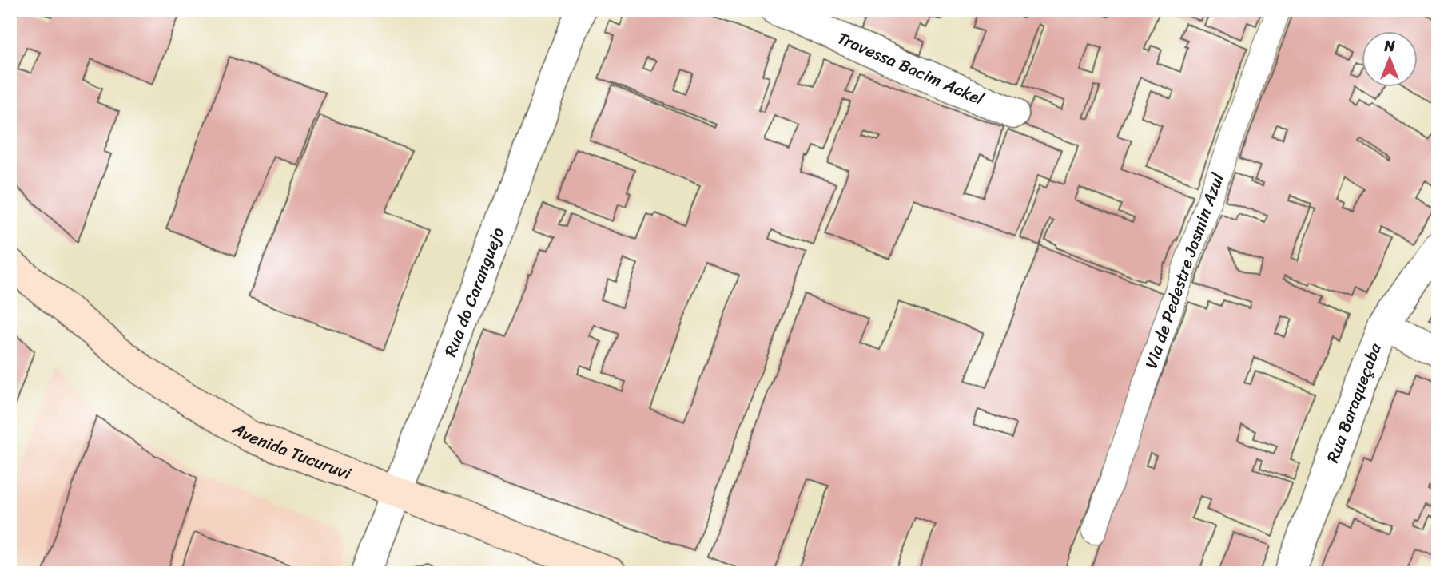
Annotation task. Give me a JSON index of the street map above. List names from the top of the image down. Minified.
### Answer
{"streets":{"main road":["Avenida Tucuruvi"],"street":["Travessa Bacim Ackel","Rua do Caranguejo","Rua Baraqueçaba"],"lane":["Via de Pedestre Jasmin Azul"]},"crossings":[["Rua do Caranguejo","Avenida Tucuruvi"]],"north":"top"}
